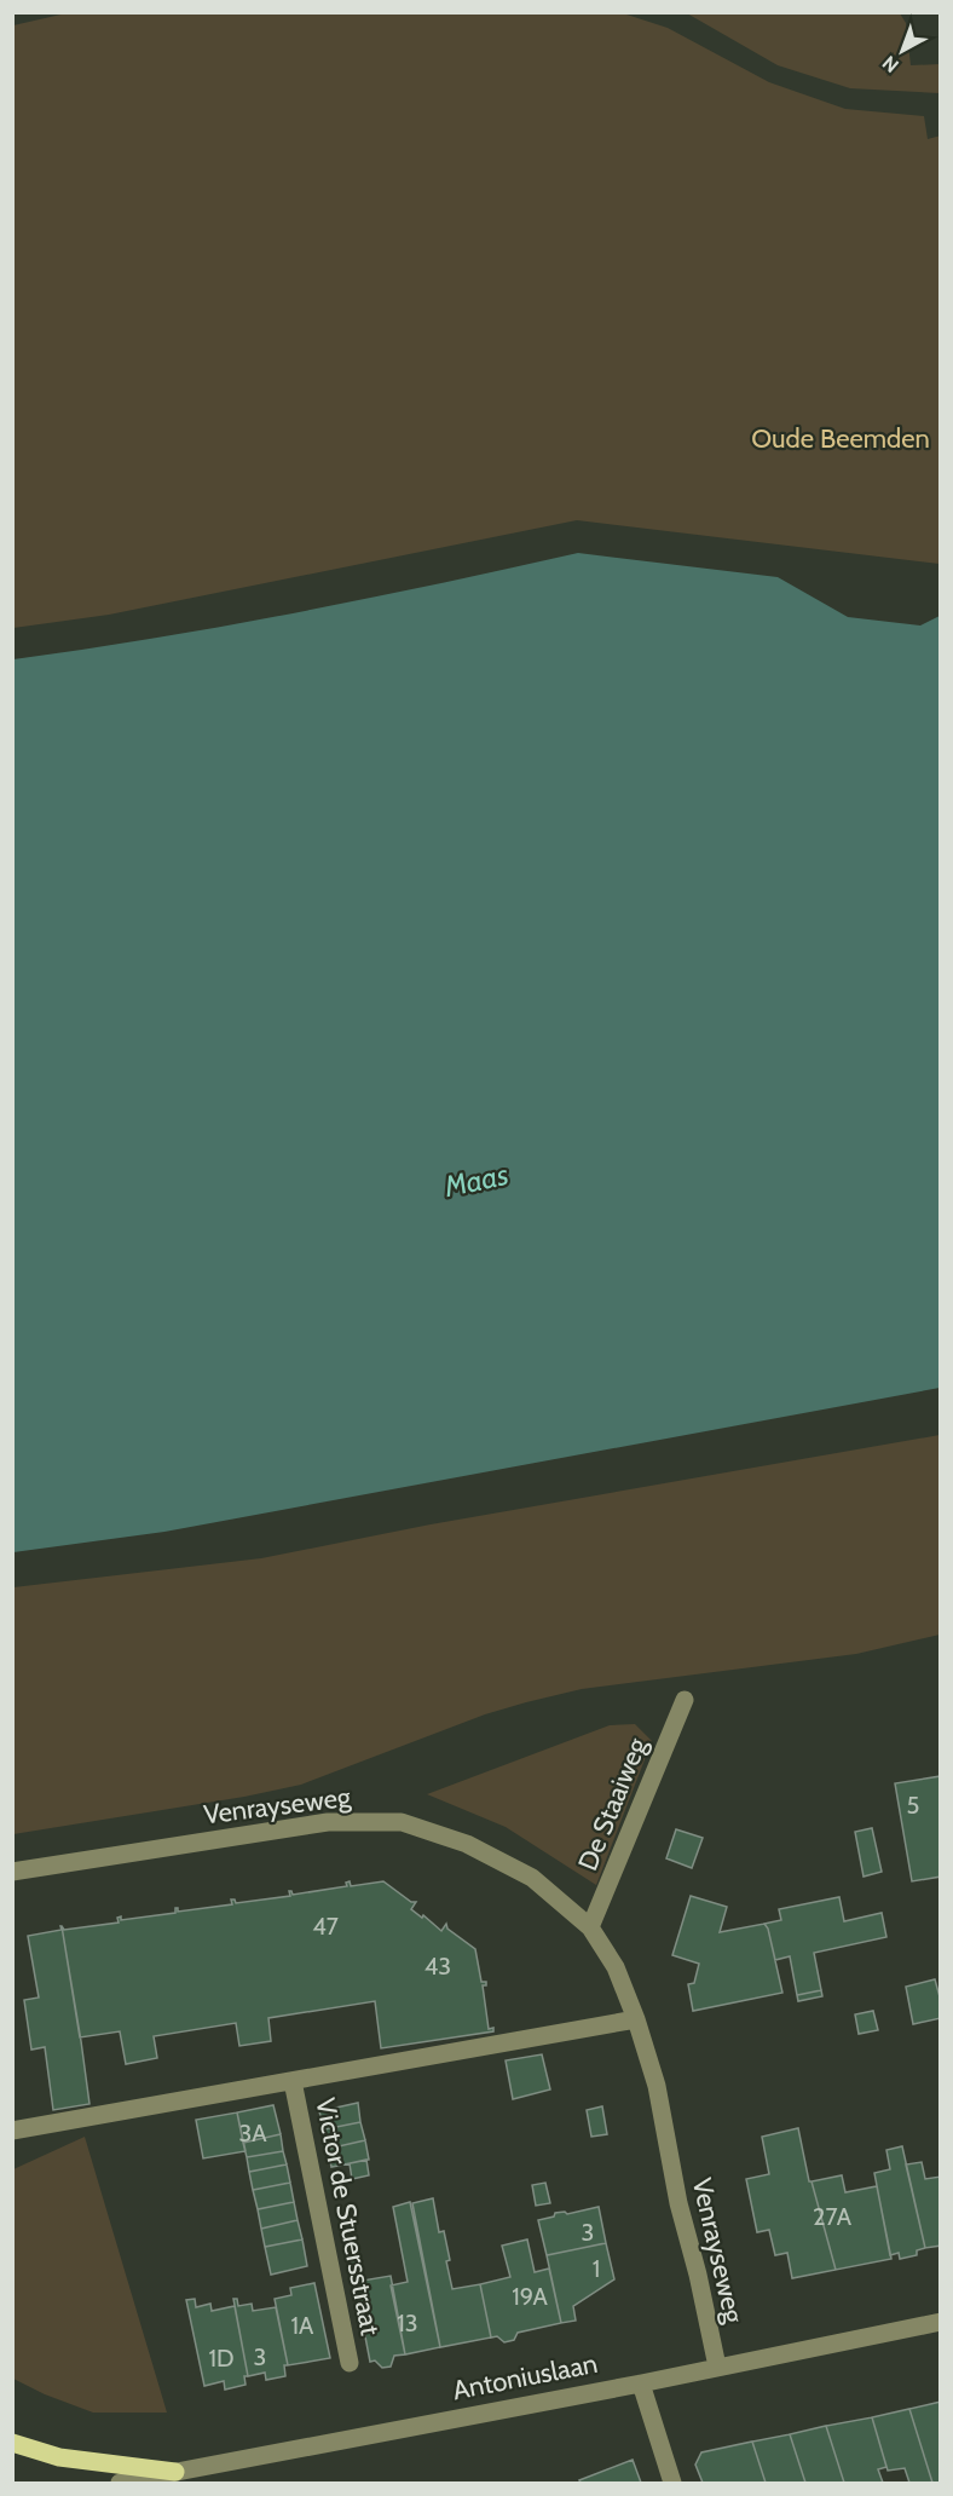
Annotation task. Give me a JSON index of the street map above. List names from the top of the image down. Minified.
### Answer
{"streets":{"street":["De Staaiweg","Venrayseweg","Victor de Stuersstraat","Antoniuslaan"]},"crossings":[["De Staaiweg","Venrayseweg"],["Venrayseweg","Antoniuslaan"]],"water":["Maas"],"parks":["Oude Beemden"],"house_numbers":["5","47","43","3A","27A","3","1","19A","13","1A","3","1D"],"north":"bottom left"}
